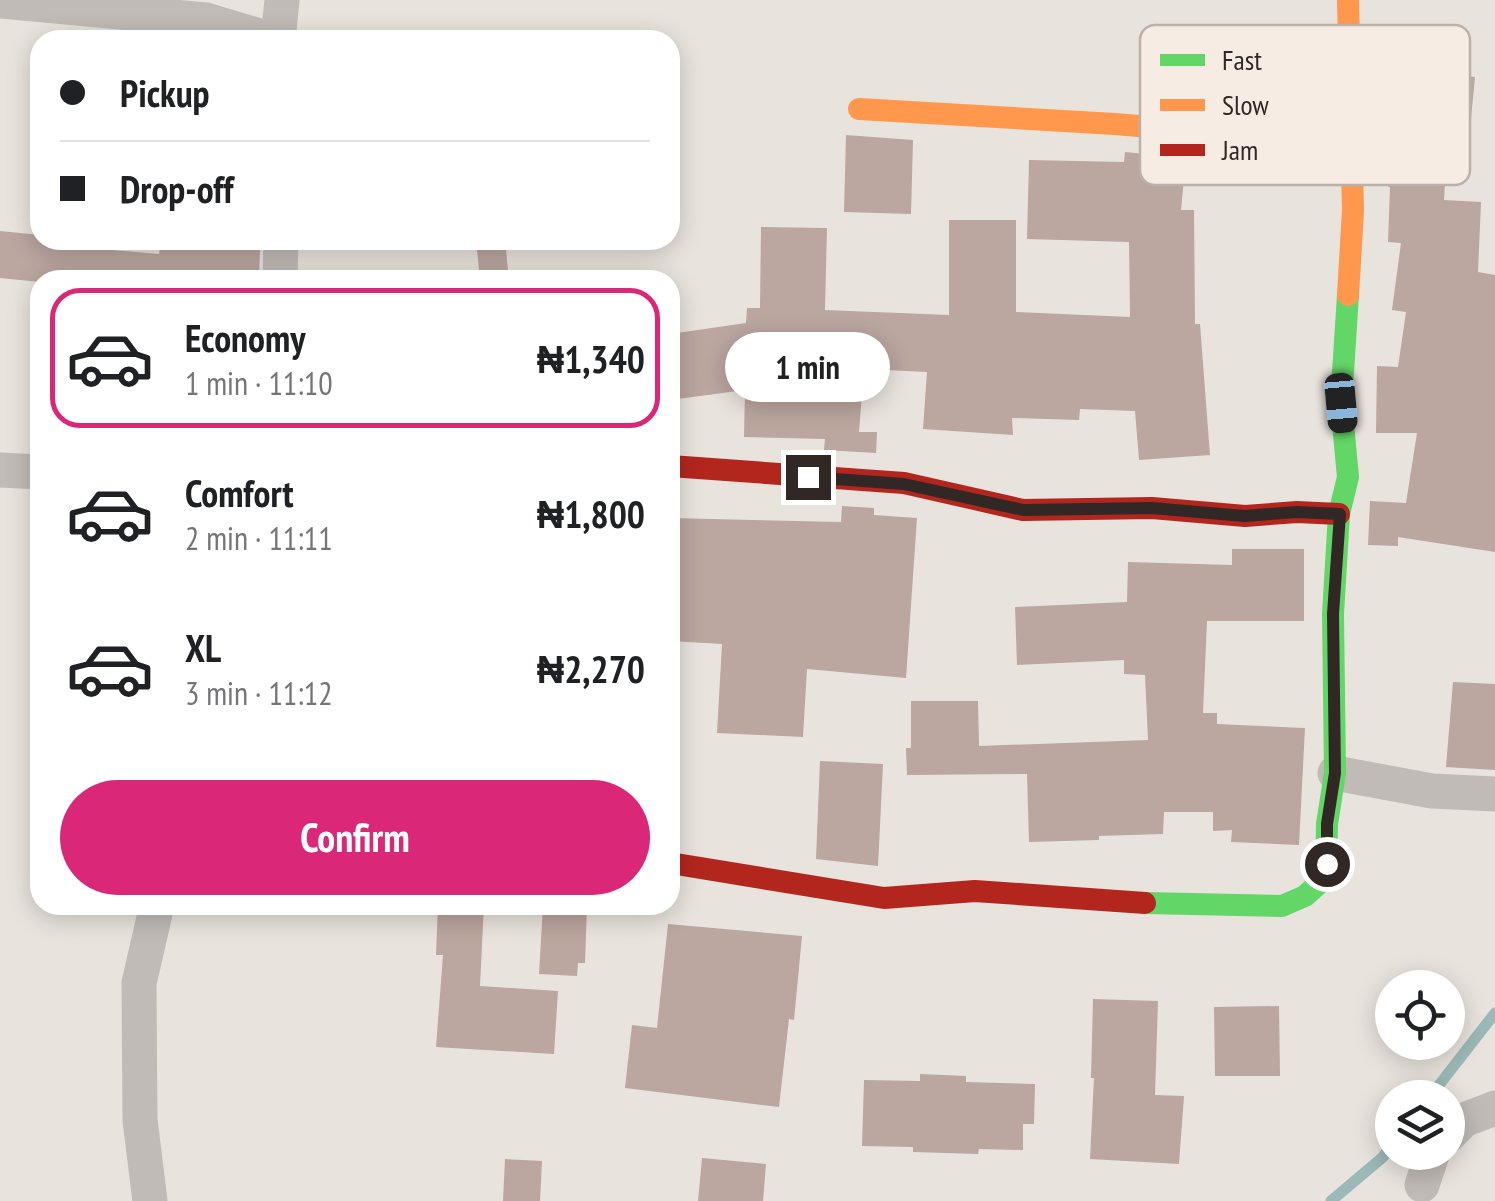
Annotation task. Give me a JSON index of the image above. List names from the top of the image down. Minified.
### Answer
{"legend":["Fast","Slow","Jam"],"page":{"banner":["Pickup","Drop-off"],"list":[{"name":"Economy","note":"1 min · 11:10","value":"₦1,340"},{"name":"Comfort","note":"2 min · 11:11","value":"₦1,800"},{"name":"XL","note":"3 min · 11:12","value":"₦2,270"}],"bubble":"1 min","buttons":"Confirm"}}
